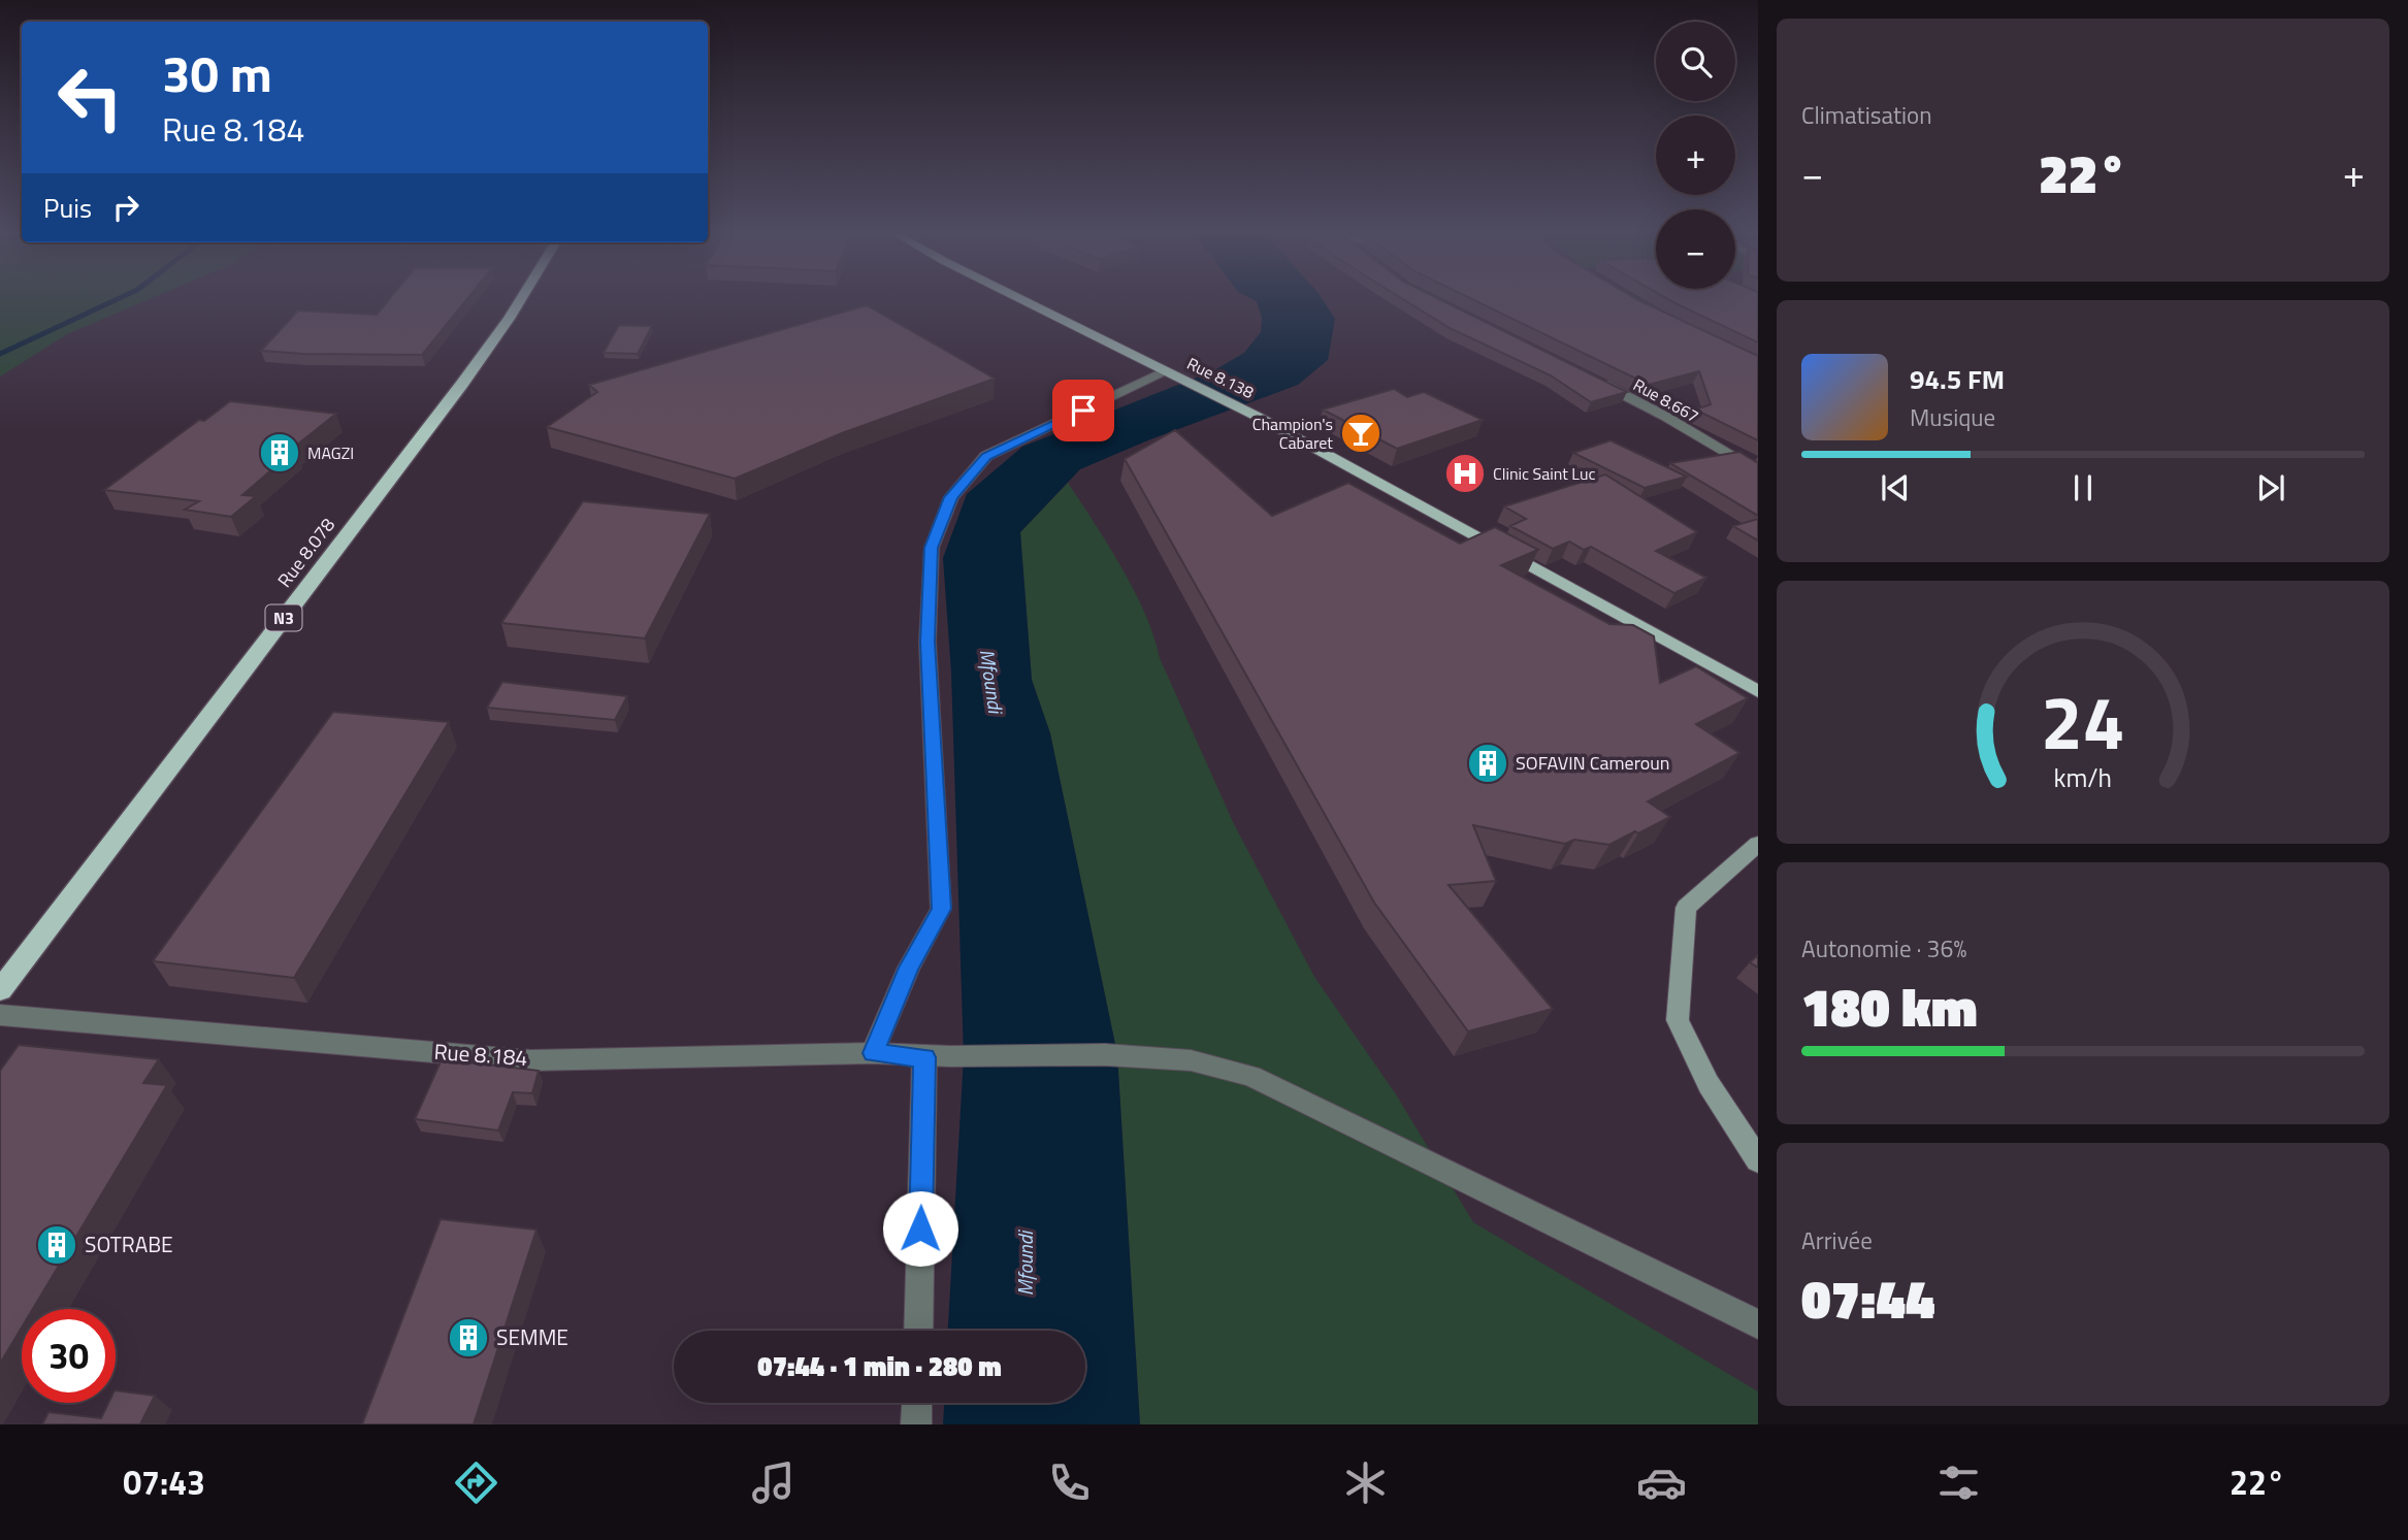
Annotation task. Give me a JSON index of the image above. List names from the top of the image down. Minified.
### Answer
{"streets":{"highway":["Rue 8.078","N3"],"main road":["Rue 8.138"],"street":["Rue 8.667","Rue 8.184"]},"water":["Mfoundi"],"places":{"bar":["Champion's Cabaret"],"building":["MAGZI","SOFAVIN Cameroun","SOTRABE","SEMME"],"hospital":["Clinic Saint Luc"]},"page":{"tile":["Climatisation",["Autonomie · 36%","180 km"],["Arrivée","07:44"]],"map_buttons":["+","−"],"turn":["30 m","Rue 8.184"],"heat":["−","22°","+"],"then":"Puis","song":["94.5 FM","Musique"],"limit":"30","trip":"07:44 · 1 min · 280 m","tabs":["07:43","22°"],"gauge":["24","km/h"]}}
